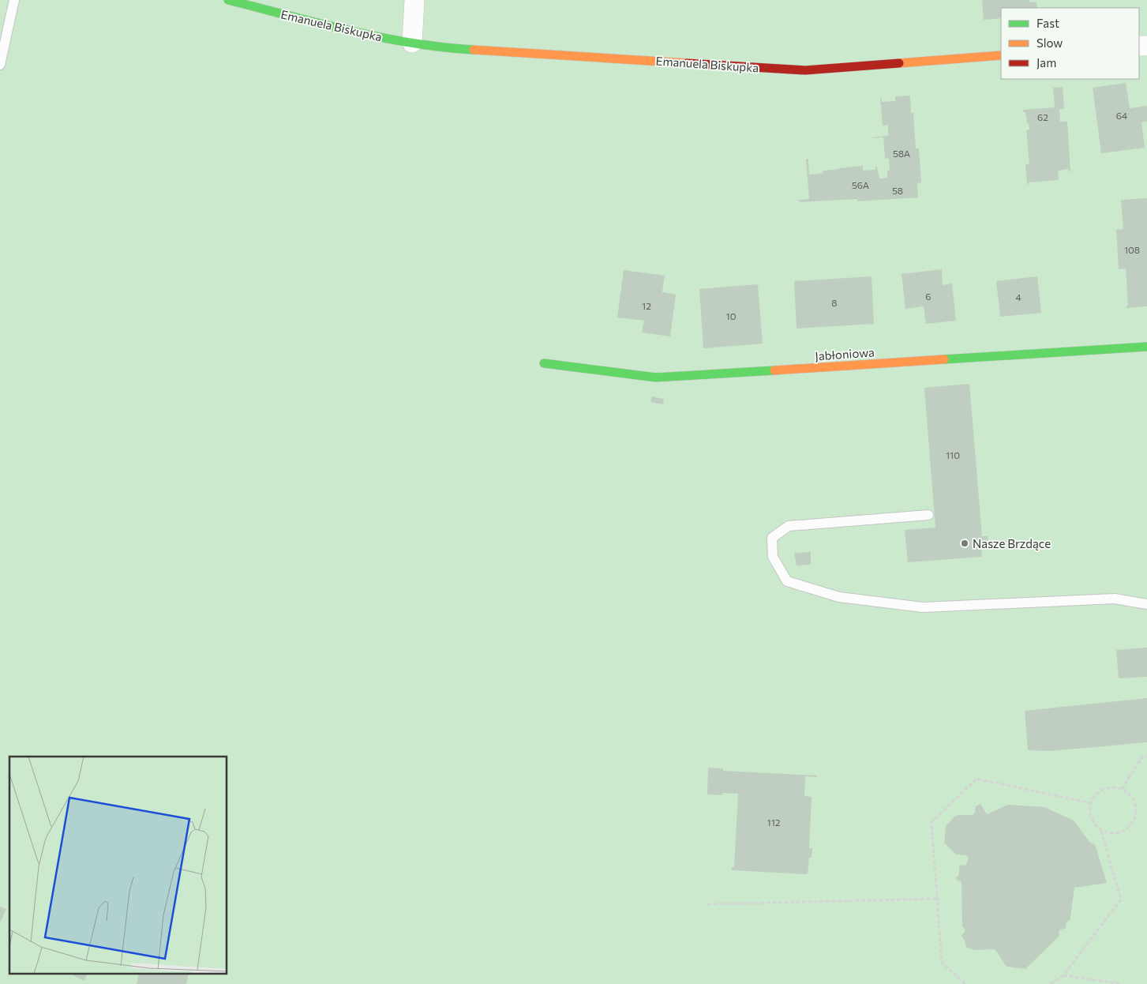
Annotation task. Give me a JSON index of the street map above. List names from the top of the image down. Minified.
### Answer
{"streets":{"street":["Emanuela Biskupka","Jabłoniowa"]},"places":["Nasze Brzdące"],"house_numbers":["64","62","58A","56A","58","108","6","4","8","12","10","110","112"],"legend":["Fast","Slow","Jam"]}
